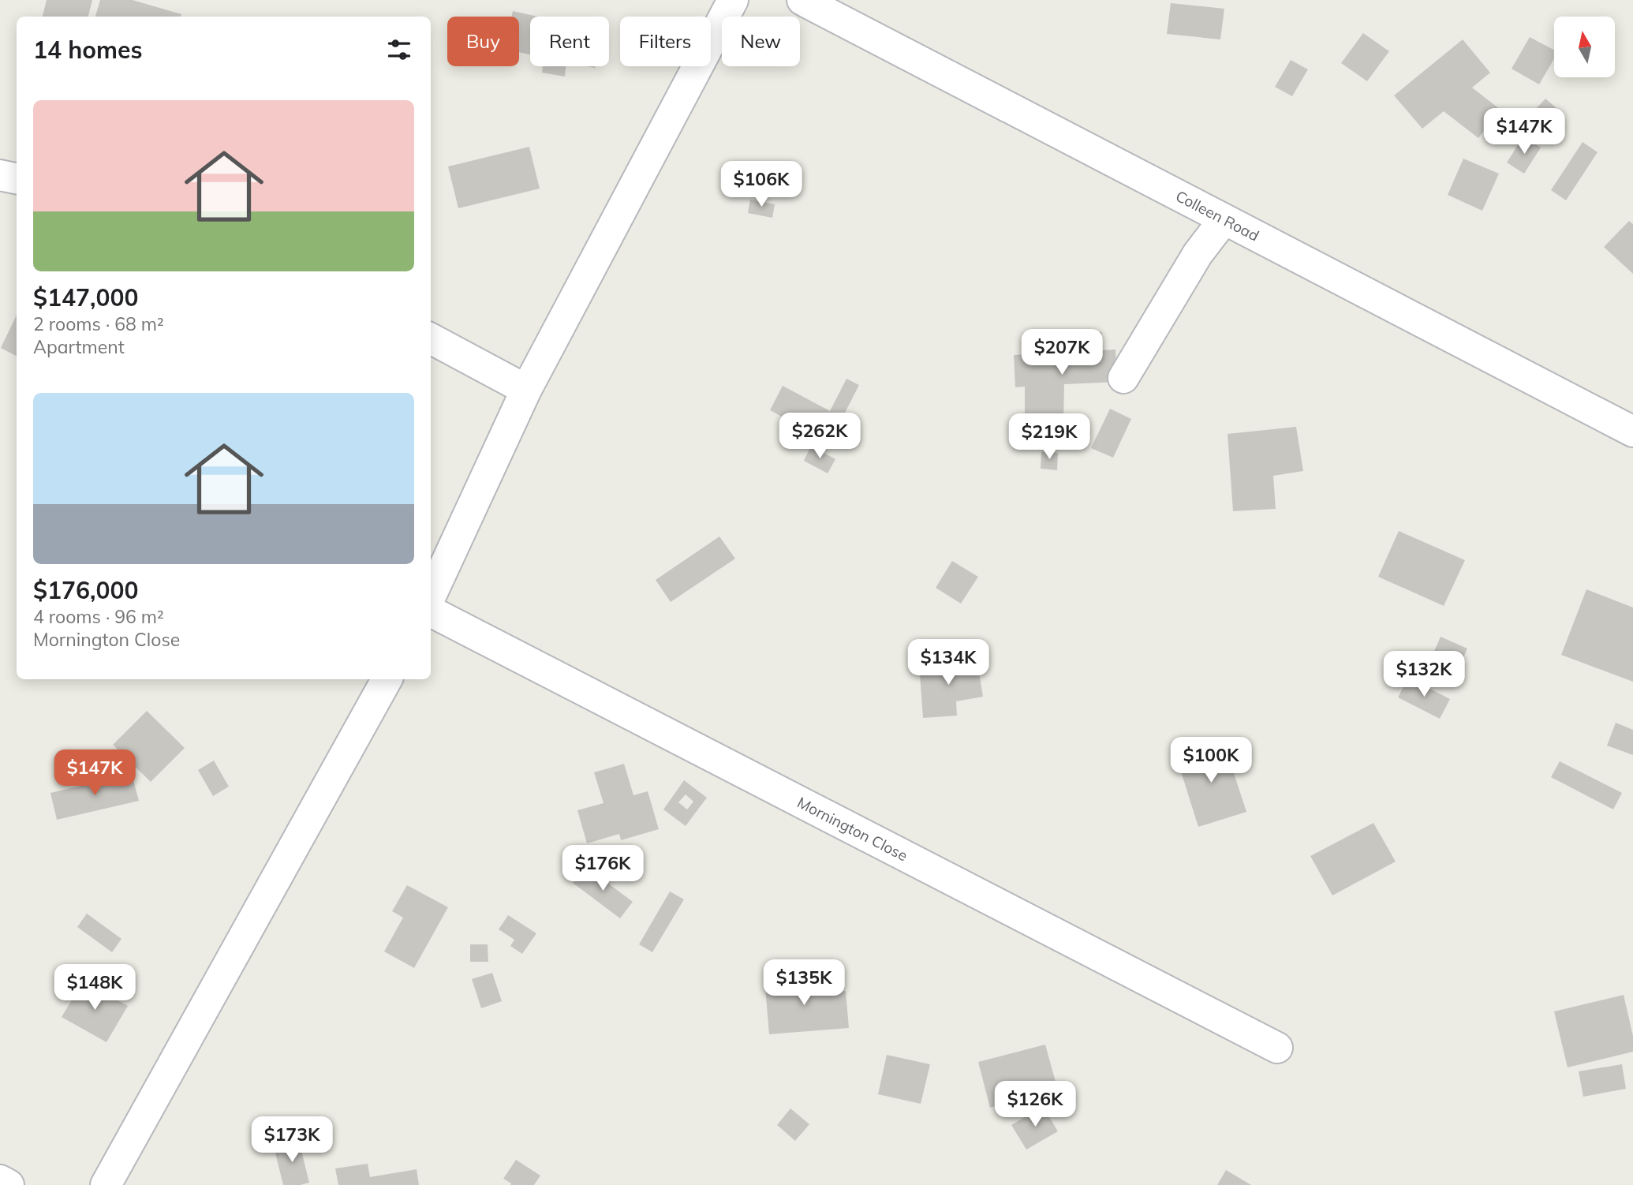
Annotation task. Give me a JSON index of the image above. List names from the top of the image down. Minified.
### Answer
{"streets":{"street":["Colleen Road","Mornington Close"]},"north":"top","page":{"chip":["Buy","Rent","Filters","New"],"heading":"14 homes","list":[{"name":"$147,000","note":"2 rooms · 68 m² · Apartment"},{"name":"$176,000","note":"4 rooms · 96 m² · Mornington Close"}],"price":["$147K","$106K","$207K","$262K","$219K","$134K","$132K","$100K","$147K","$176K","$135K","$148K","$126K","$173K"]}}
